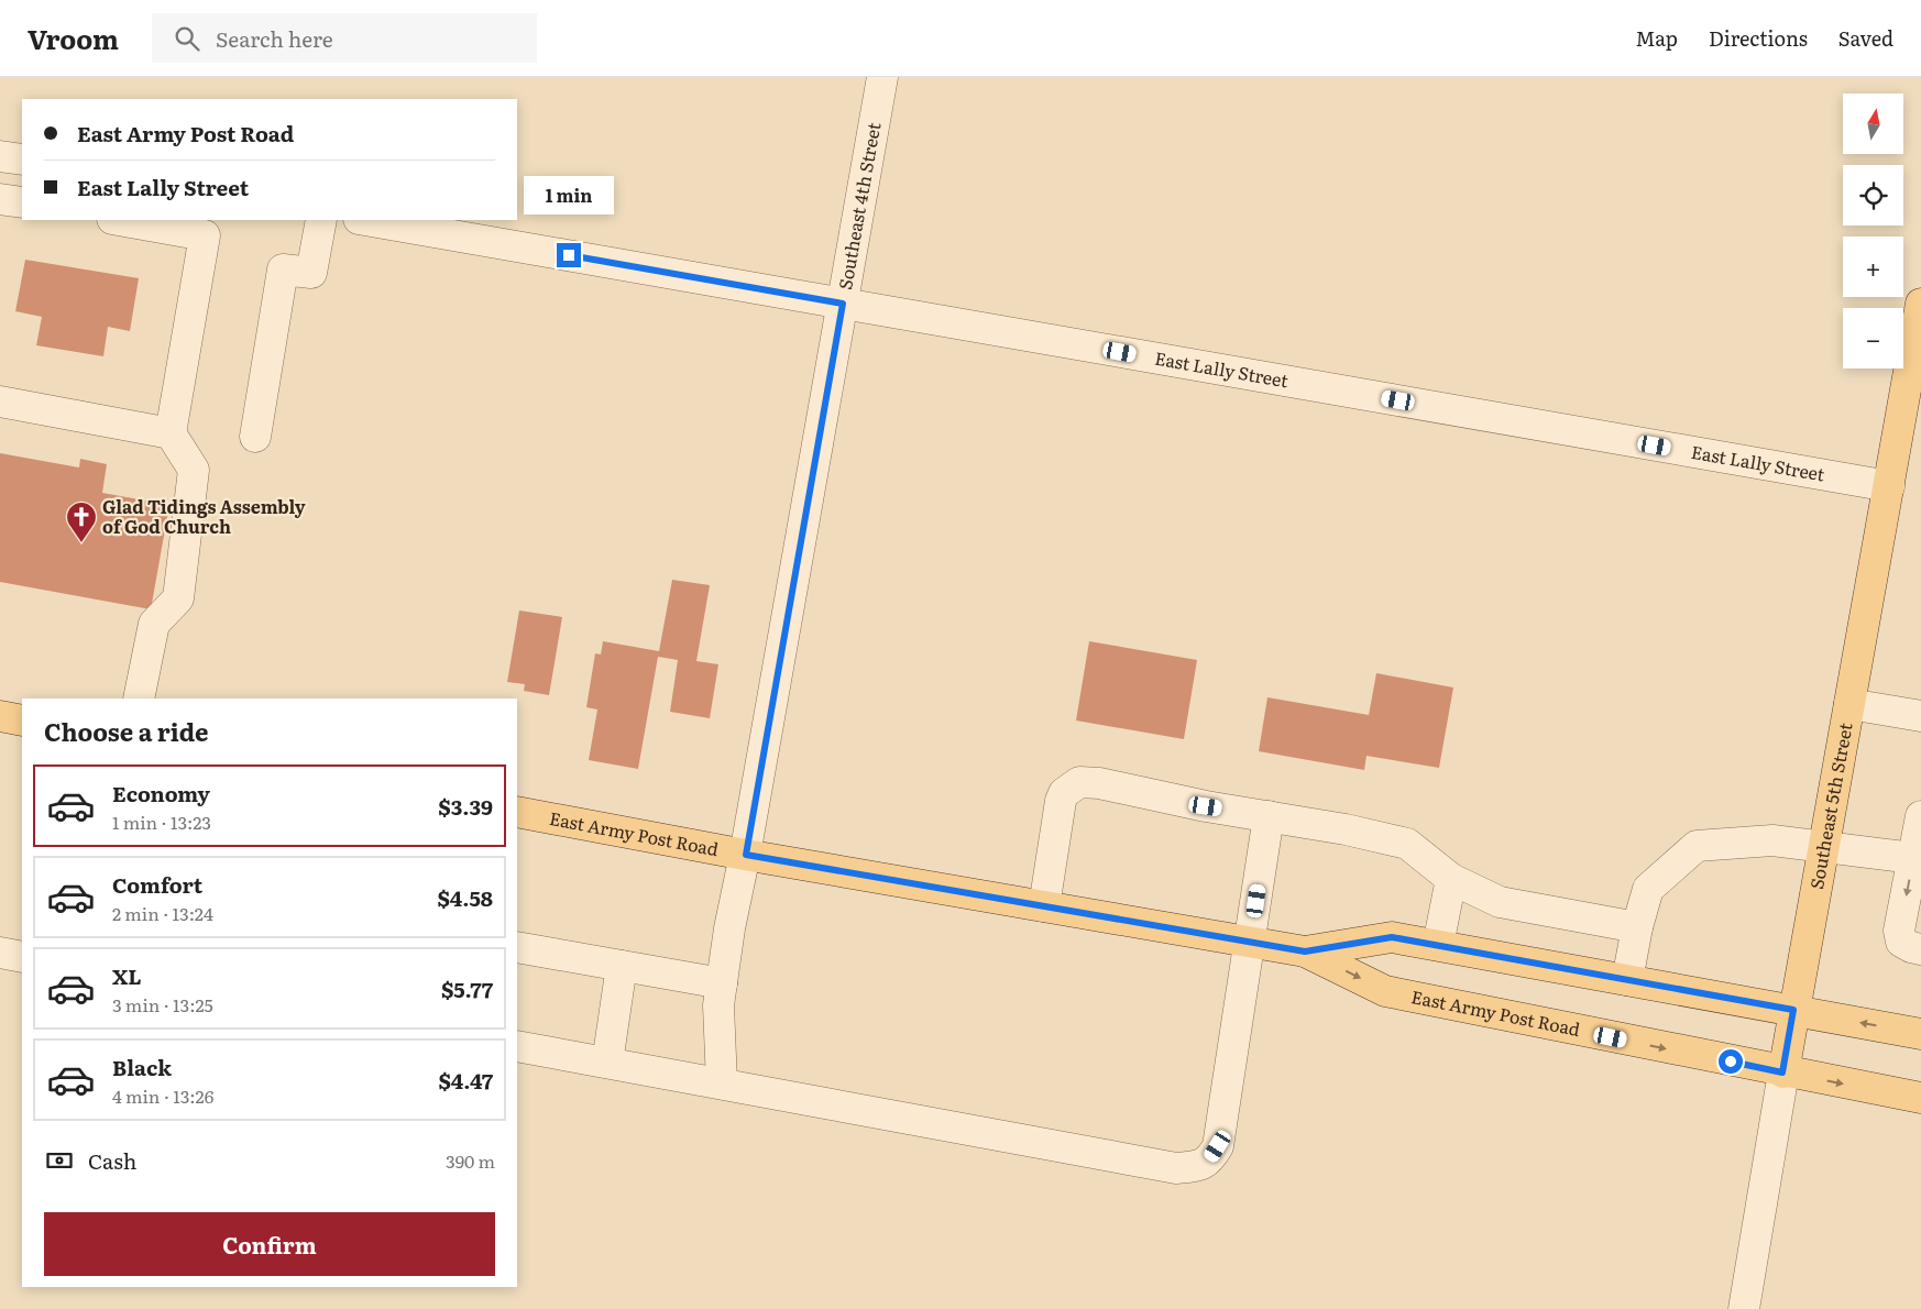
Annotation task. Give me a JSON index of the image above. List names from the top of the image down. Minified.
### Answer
{"streets":{"main road":["Southeast 5th Street","East Army Post Road"],"street":["Southeast 4th Street","East Lally Street"]},"crossings":[["Southeast 4th Street","East Lally Street"],["Southeast 4th Street","East Army Post Road"],["East Lally Street","Southeast 5th Street"],["Southeast 5th Street","East Army Post Road"]],"places":{"church":["Glad Tidings Assembly of God Church"]},"north":"top","page":{"header":"Vroom","search":"Search here","nav":["Map","Directions","Saved"],"map_buttons":["+","−"],"banner":["East Army Post Road","East Lally Street"],"bubble":"1 min","heading":"Choose a ride","list":[{"name":"Economy","note":"1 min · 13:23","value":"$3.39"},{"name":"Comfort","note":"2 min · 13:24","value":"$4.58"},{"name":"XL","note":"3 min · 13:25","value":"$5.77"},{"name":"Black","note":"4 min · 13:26","value":"$4.47"}],"pay":["Cash","390 m"],"buttons":"Confirm"}}
